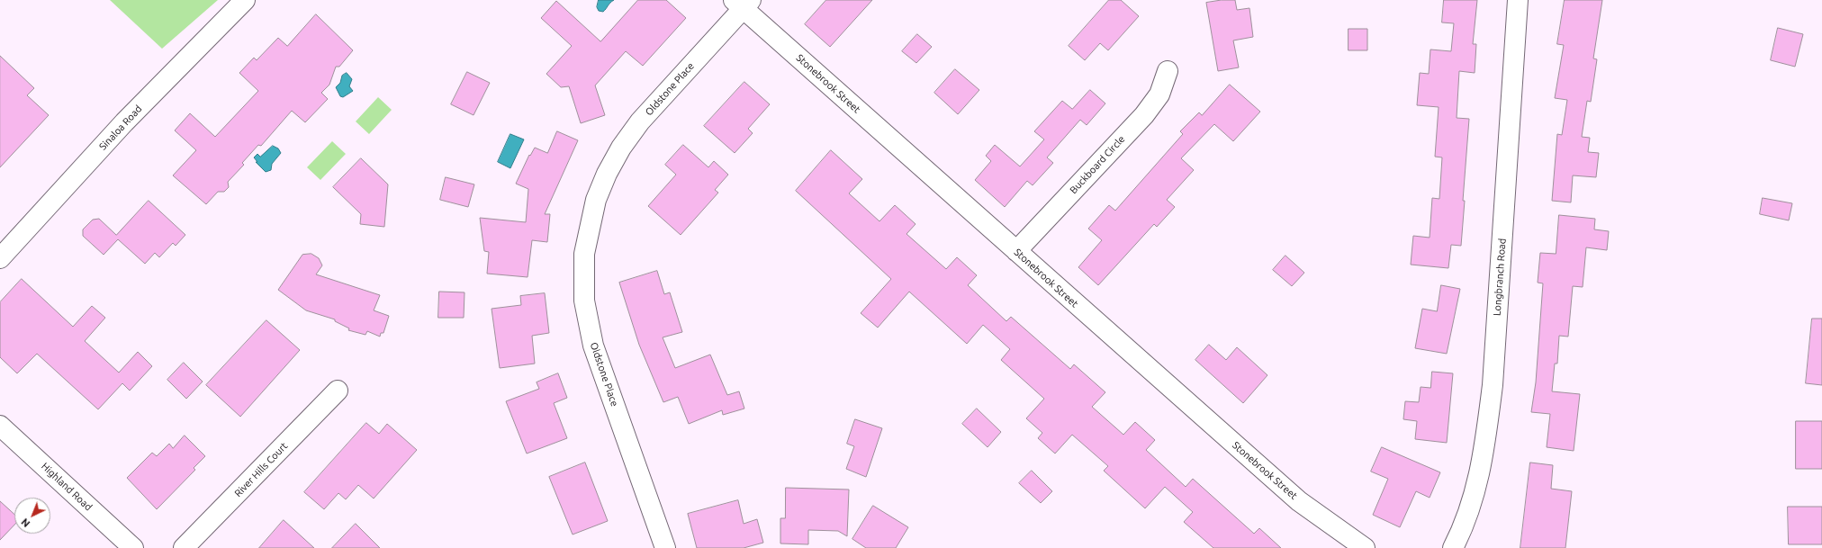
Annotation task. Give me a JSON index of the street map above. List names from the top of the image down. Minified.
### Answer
{"streets":{"street":["Stonebrook Street","Oldstone Place","Sinaloa Road","Buckboard Circle","Longbranch Road","River Hills Court","Highland Road"]},"crossings":[["Stonebrook Street","Oldstone Place"],["Stonebrook Street","Buckboard Circle"]],"north":"bottom left"}
